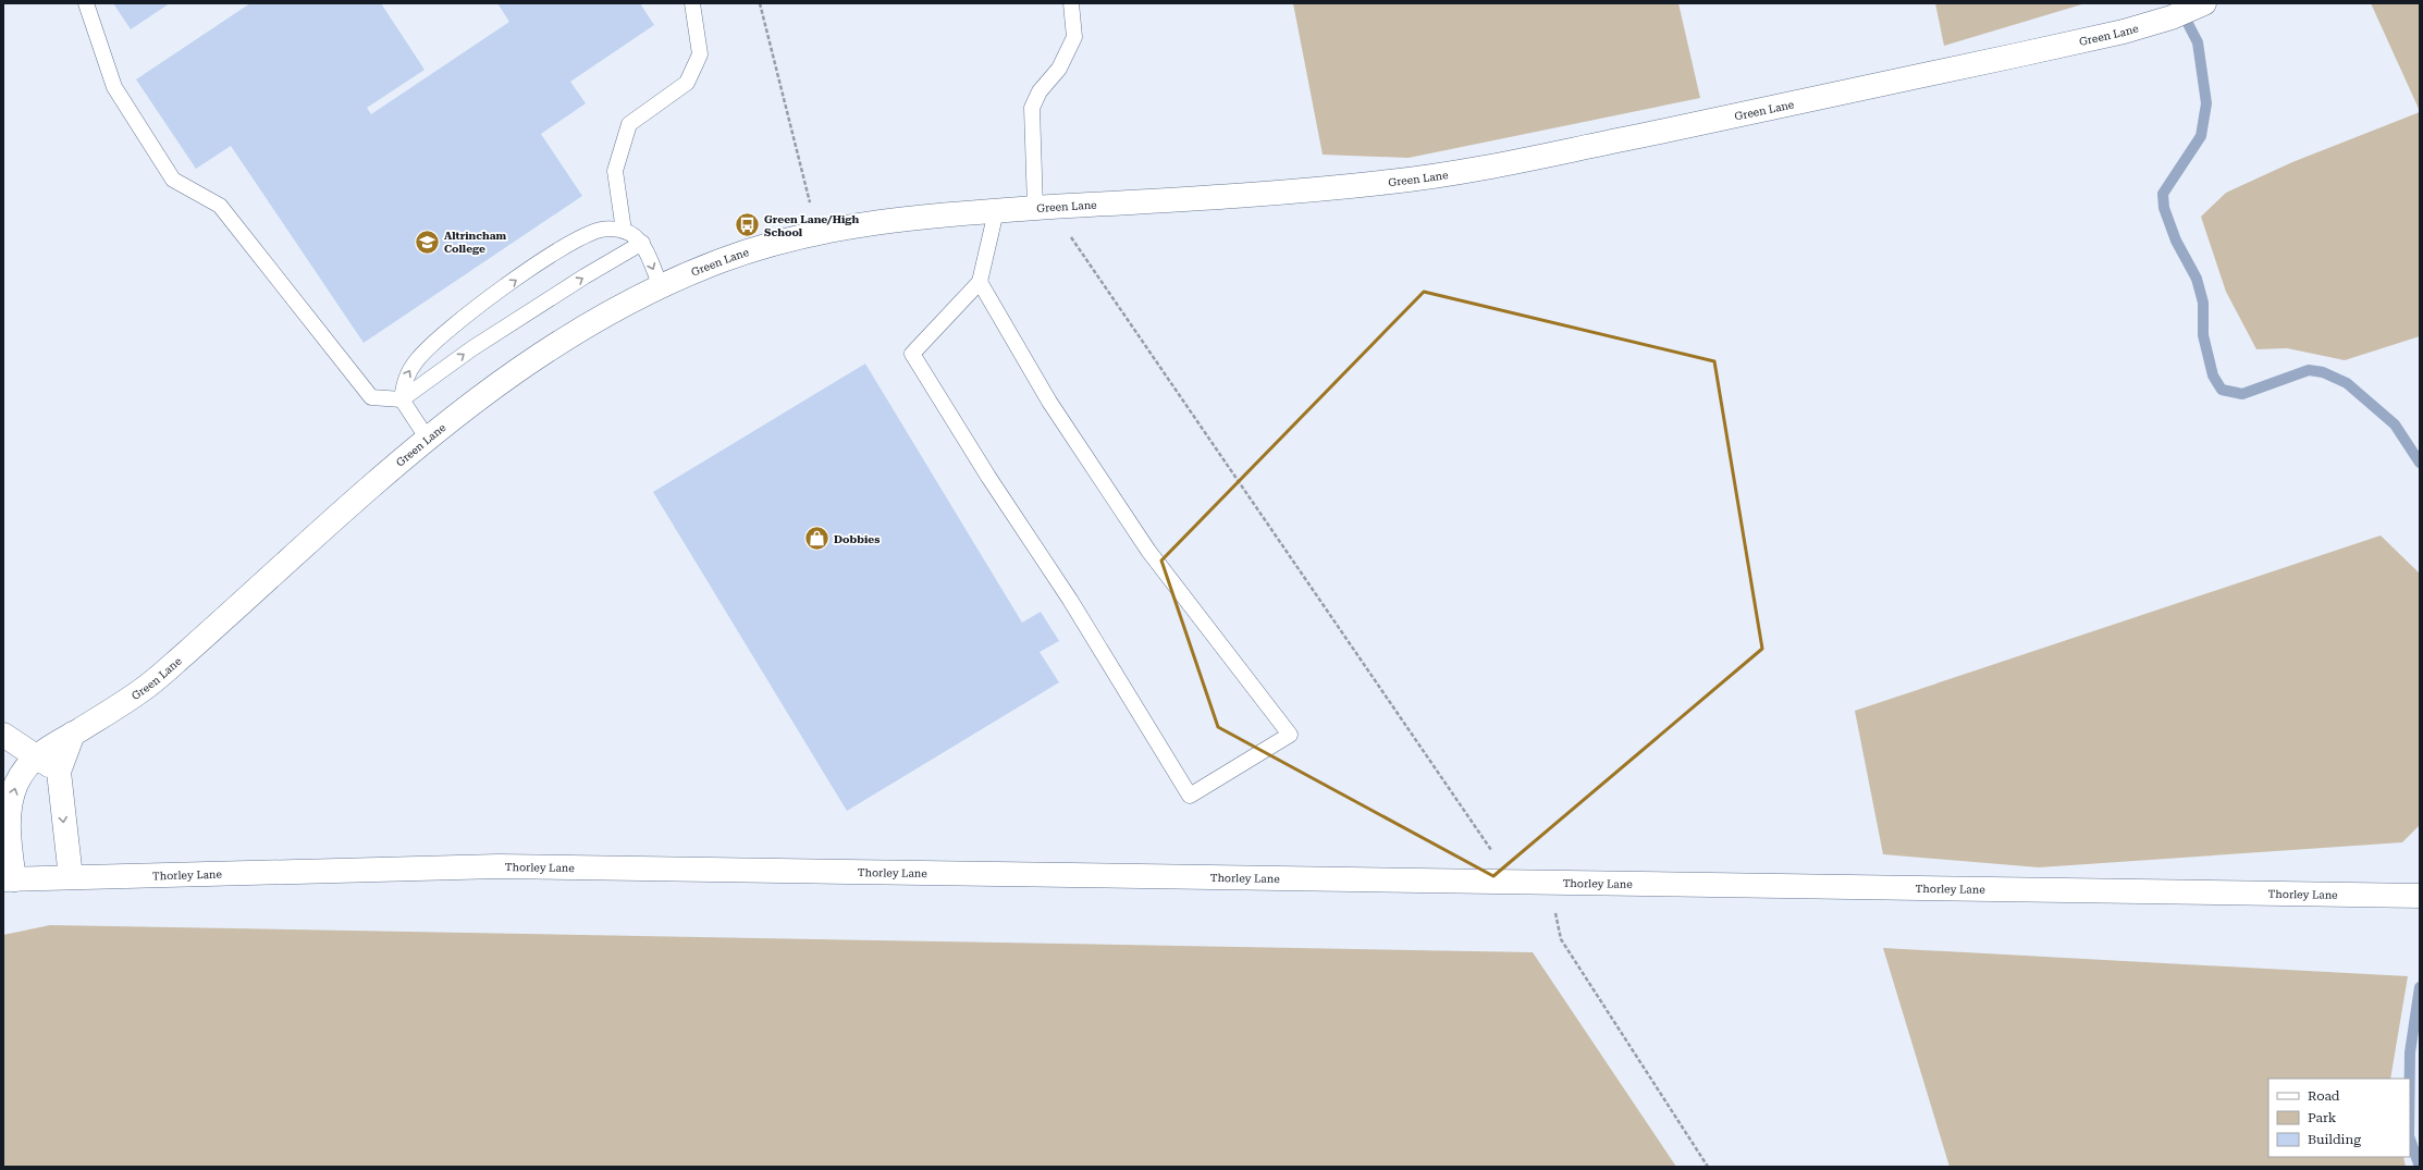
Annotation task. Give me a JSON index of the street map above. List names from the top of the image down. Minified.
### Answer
{"streets":{"street":["Green Lane","Thorley Lane"]},"crossings":[["Green Lane","Thorley Lane"]],"places":{"bus stop":["Green Lane/High School"],"school or university":["Altrincham College"],"shop":["Dobbies"]},"legend":["Road","Park","Building"]}
